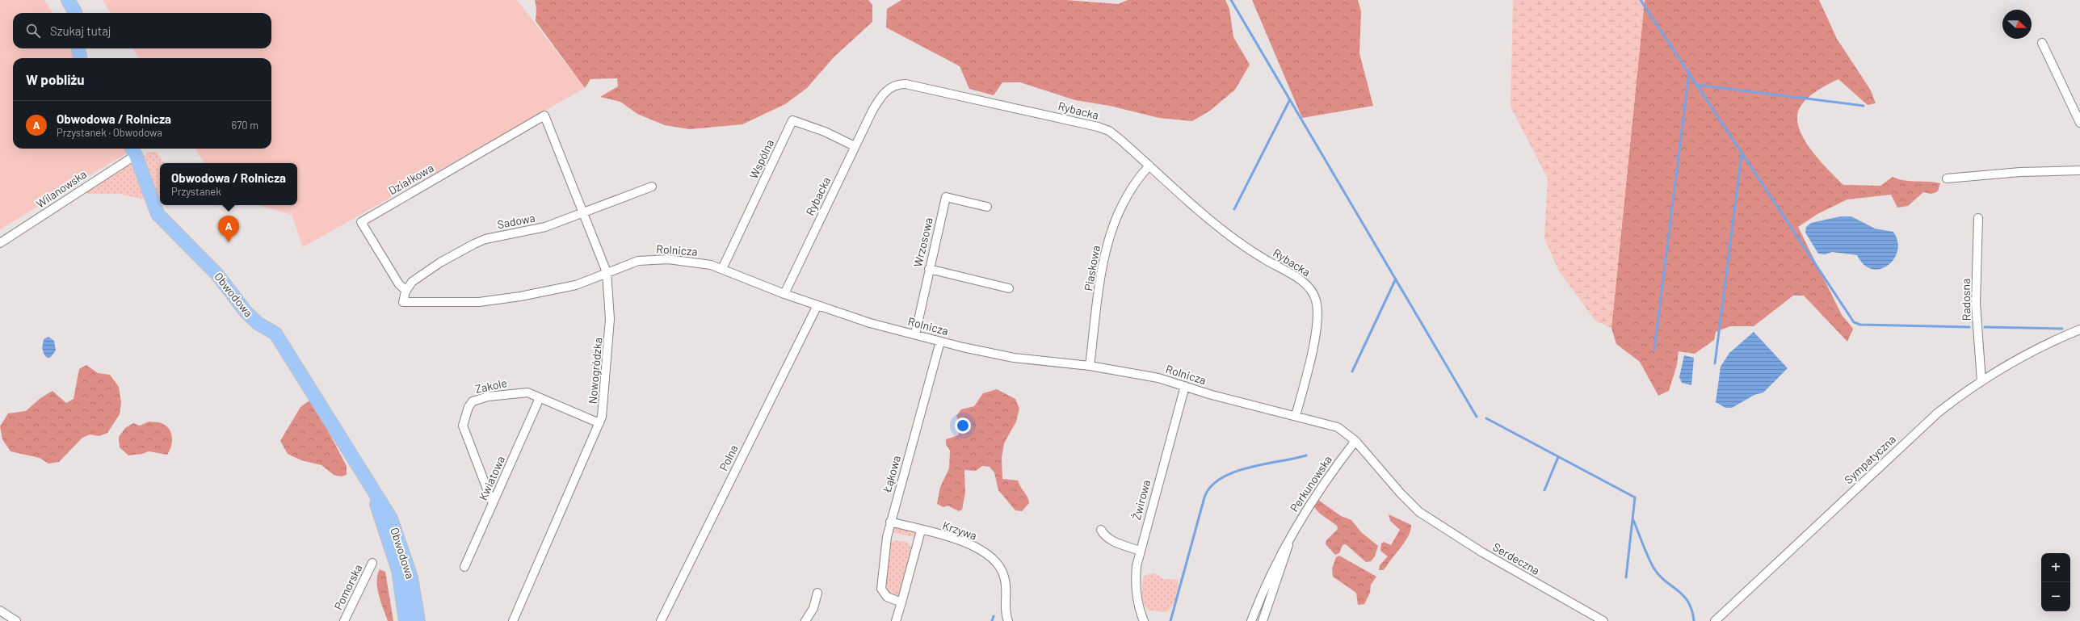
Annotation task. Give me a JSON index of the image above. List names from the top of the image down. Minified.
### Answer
{"streets":{"main road":["Obwodowa"],"street":["Rybacka","Wspólna","Działkowa","Wilanowska","Sadowa","Wrzosowa","Rolnicza","Piaskowa","Radosna","Nowogródzka","Zakole","Polna","Sympatyczna","Łąkowa","Kwiatowa","Perkunowska","Żwirowa","Krzywa","Serdeczna","Pomorska"]},"crossings":[["Rybacka","Wspólna"],["Rybacka","Rolnicza"],["Rybacka","Piaskowa"],["Wspólna","Rolnicza"],["Działkowa","Sadowa"],["Działkowa","Nowogródzka"],["Wilanowska","Obwodowa"],["Sadowa","Rolnicza"],["Sadowa","Nowogródzka"],["Wrzosowa","Rolnicza"],["Rolnicza","Piaskowa"],["Rolnicza","Nowogródzka"],["Rolnicza","Polna"],["Rolnicza","Łąkowa"],["Rolnicza","Perkunowska"],["Rolnicza","Żwirowa"],["Rolnicza","Serdeczna"],["Radosna","Sympatyczna"],["Nowogródzka","Zakole"],["Zakole","Kwiatowa"],["Łąkowa","Krzywa"]],"north":"right","page":{"search":"Szukaj tutaj","heading":"W pobliżu","list":[{"mark":"A","name":"Obwodowa / Rolnicza","note":"Przystanek · Obwodowa","value":"670 m"}],"popup":["Obwodowa / Rolnicza","Przystanek"],"pins":"A","map_buttons":["+","−"]}}
